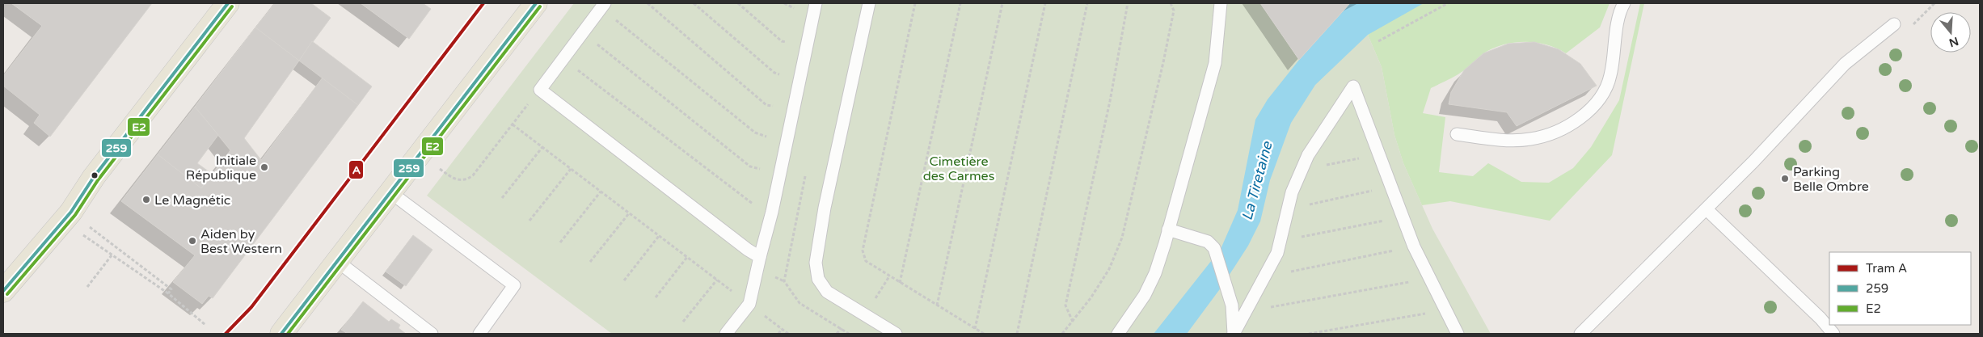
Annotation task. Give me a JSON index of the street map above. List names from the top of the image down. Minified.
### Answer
{"water":["La Tiretaine"],"parks":["Cimetière des Carmes"],"places":["Initiale République","Parking Belle Ombre","Le Magnétic","Aiden by Best Western"],"lines":["tram line A","transit line 259","transit line E2"],"legend":["Tram A","259","E2"],"north":"bottom"}
